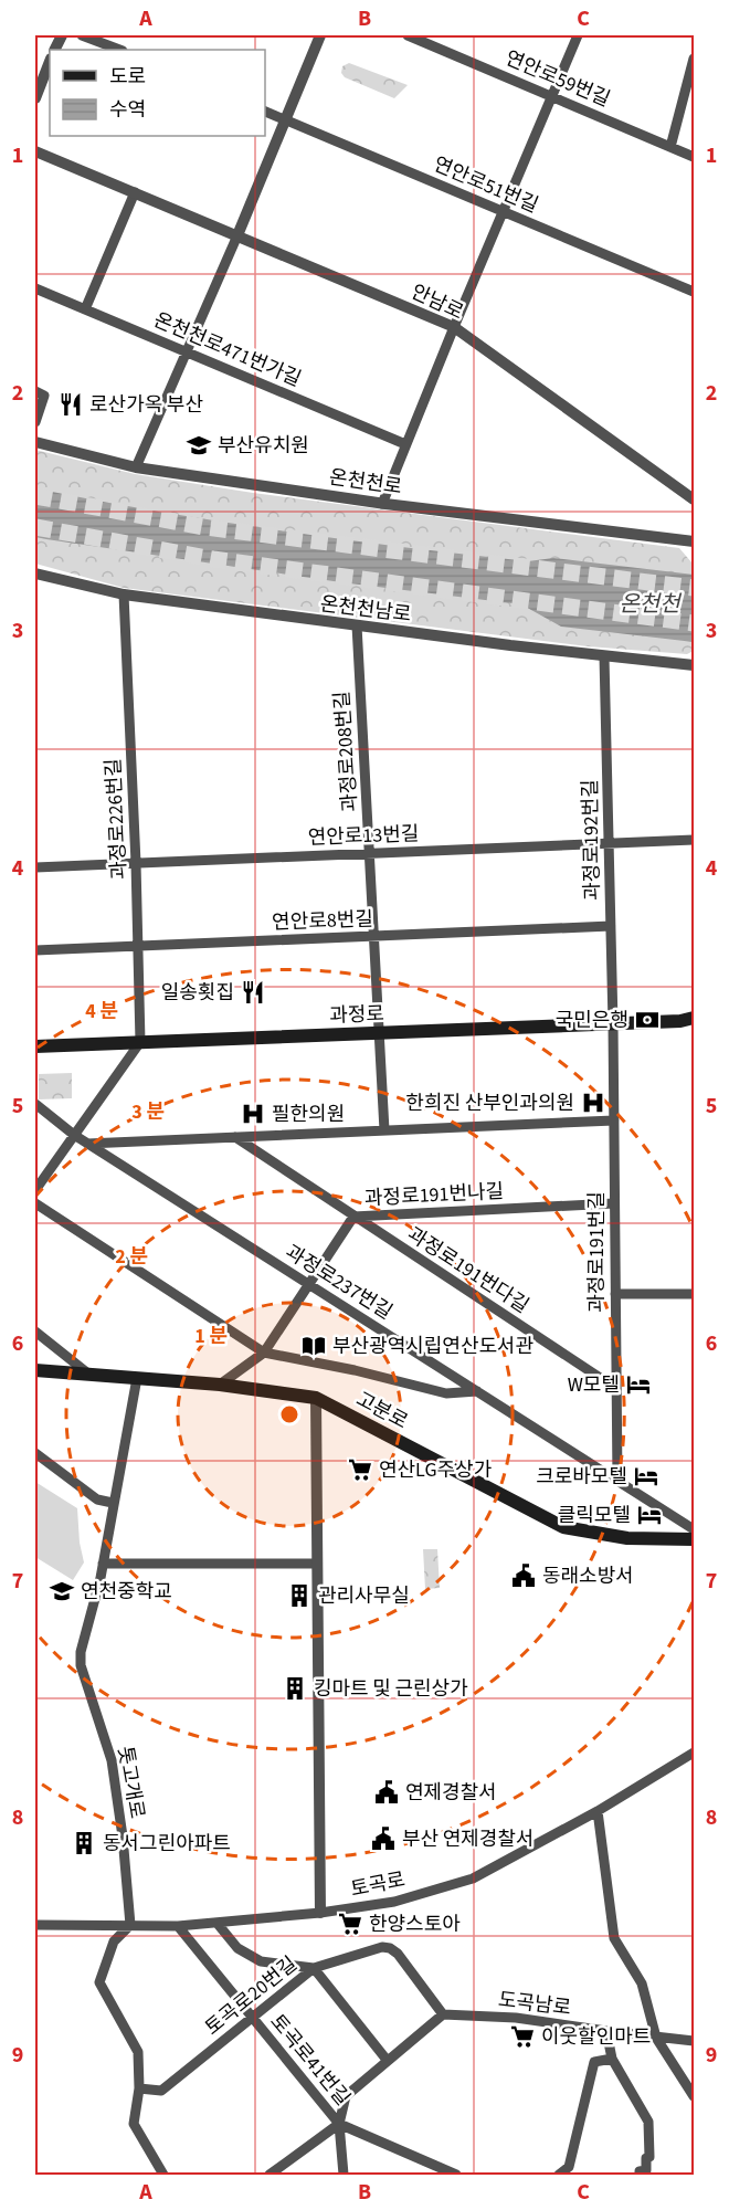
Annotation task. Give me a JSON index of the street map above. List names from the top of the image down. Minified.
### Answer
{"streets":{"main road":["과정로","고분로"],"street":["연안로59번길","연안로51번길","안남로","온천천로471번가길","온천천로","온천천남로","과정로208번길","과정로226번길","연안로13번길","과정로192번길","연안로8번길","과정로191번나길","과정로191번길","과정로191번다길","과정로237번길","톳고개로","토곡로","토곡로20번길","도곡남로","토곡로41번길"]},"crossings":[["온천천남로","과정로208번길"],["온천천남로","과정로226번길"],["온천천남로","과정로192번길"],["과정로208번길","연안로13번길"],["과정로208번길","연안로8번길"],["과정로208번길","과정로"],["과정로226번길","연안로13번길"],["과정로226번길","연안로8번길"],["과정로226번길","과정로"],["연안로13번길","과정로192번길"],["과정로192번길","연안로8번길"],["과정로192번길","과정로"],["과정로192번길","과정로191번길"],["과정로","과정로191번길"],["과정로191번나길","과정로191번길"],["과정로191번나길","과정로191번다길"],["과정로191번나길","과정로237번길"],["과정로191번나길","고분로"],["과정로191번길","과정로191번다길"],["과정로191번길","과정로237번길"],["고분로","톳고개로"],["톳고개로","토곡로"],["토곡로","토곡로41번길"],["토곡로20번길","도곡남로"],["토곡로20번길","토곡로41번길"]],"water":["온천천"],"places":{"restaurant":["로산가옥 부산","일송횟집"],"school or university":["부산유치원","연천중학교"],"bank":["국민은행"],"hospital":["한희진 산부인과의원","필한의원"],"library":["부산광역시립연산도서관"],"hotel":["W모텔","크로바모텔","클릭모텔"],"supermarket":["연산LG주상가","한양스토아","이웃할인마트"],"public building":["동래소방서","연제경찰서","부산 연제경찰서"],"building":["관리사무실","킹마트 및 근린상가","동서그린아파트"]},"legend":["도로","수역"],"grid":{"columns":["A","B","C"],"rows":["1","2","3","4","5","6","7","8","9"]},"rings":["4 분","3 분","2 분","1 분"]}
